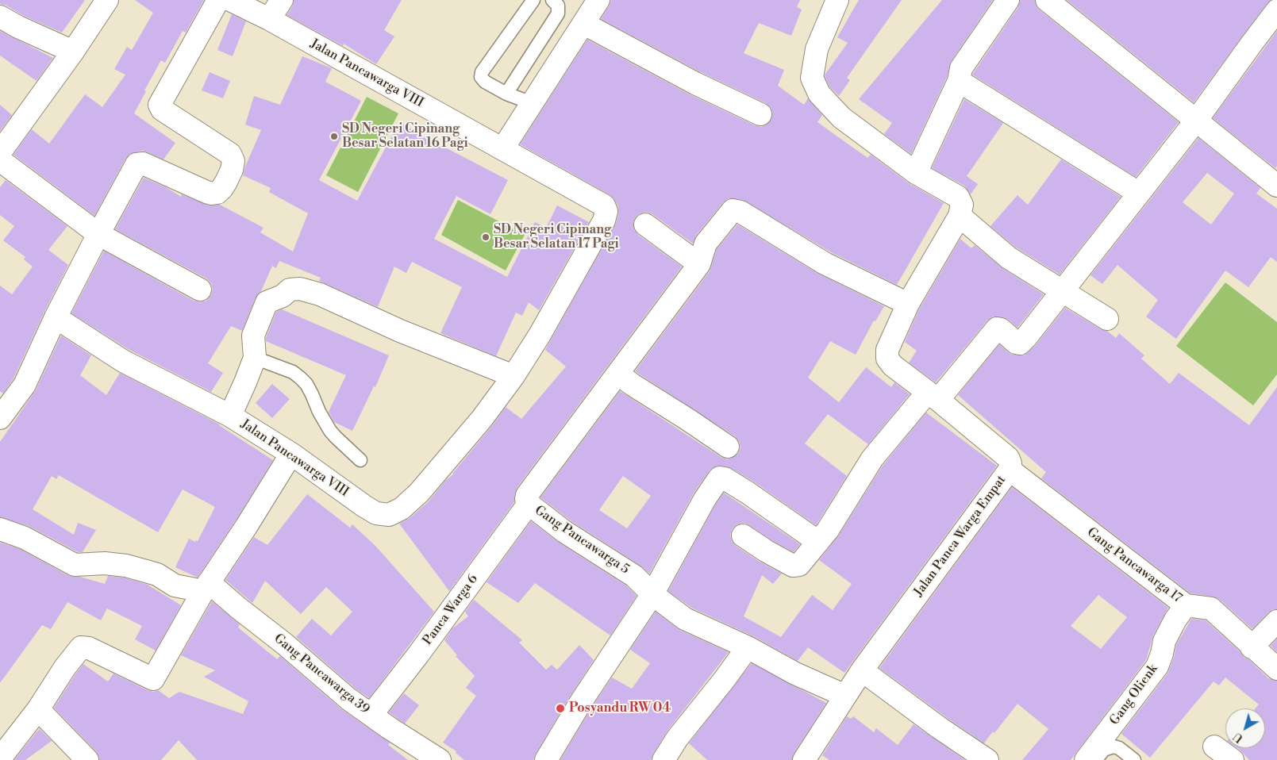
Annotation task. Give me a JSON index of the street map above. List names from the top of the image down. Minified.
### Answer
{"streets":{"street":["Jalan Pancawarga VIII","Jalan Panca Warga Empat","Gang Pancawarga 5","Gang Pancawarga 17","Panca Warga 6","Gang Pancawarga 39","Gang Olienk"]},"crossings":[["Jalan Panca Warga Empat","Gang Pancawarga 5"],["Jalan Panca Warga Empat","Gang Pancawarga 17"],["Gang Pancawarga 5","Panca Warga 6"],["Gang Pancawarga 17","Gang Olienk"],["Panca Warga 6","Gang Pancawarga 39"]],"places":["SD Negeri Cipinang Besar Selatan 16 Pagi","SD Negeri Cipinang Besar Selatan 17 Pagi","Posyandu RW 04"],"north":"bottom left"}
